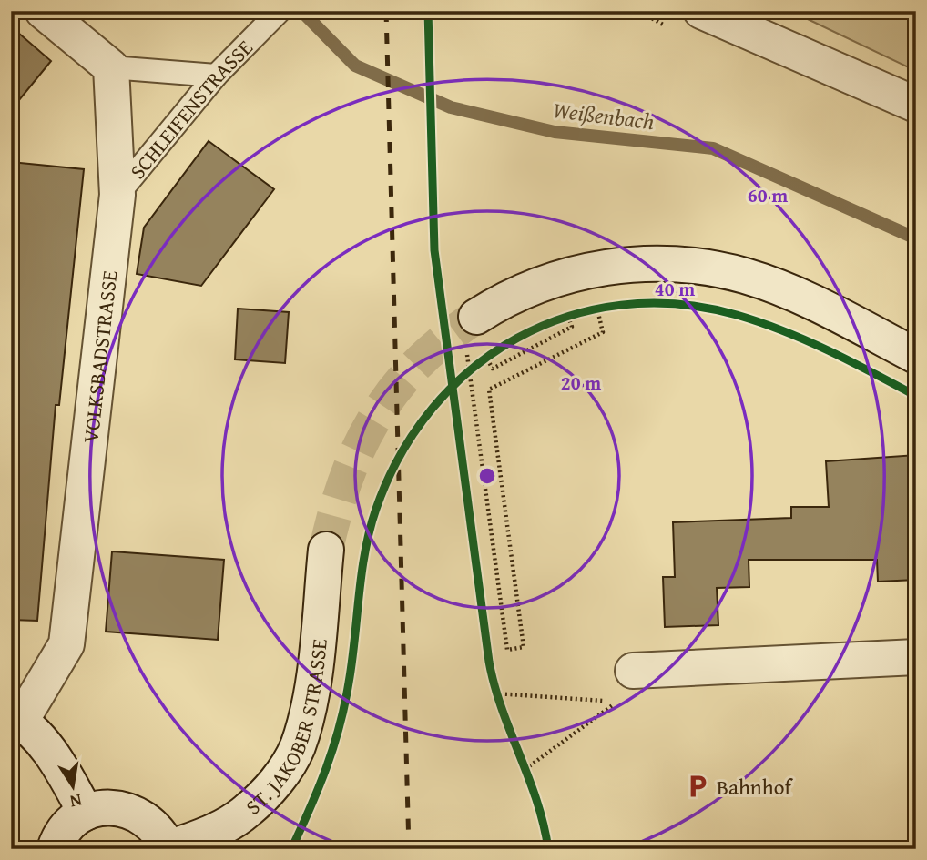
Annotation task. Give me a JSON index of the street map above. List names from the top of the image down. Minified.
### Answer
{"streets":{"street":["VOLKSBADSTRASSE","ST. JAKOBER STRASSE"],"lane":["SCHLEIFENSTRASSE"]},"crossings":[["SCHLEIFENSTRASSE","VOLKSBADSTRASSE"]],"water":["Weißenbach"],"places":{"parking":["Bahnhof"]},"north":"bottom","rings":["60 m","40 m","20 m"]}
